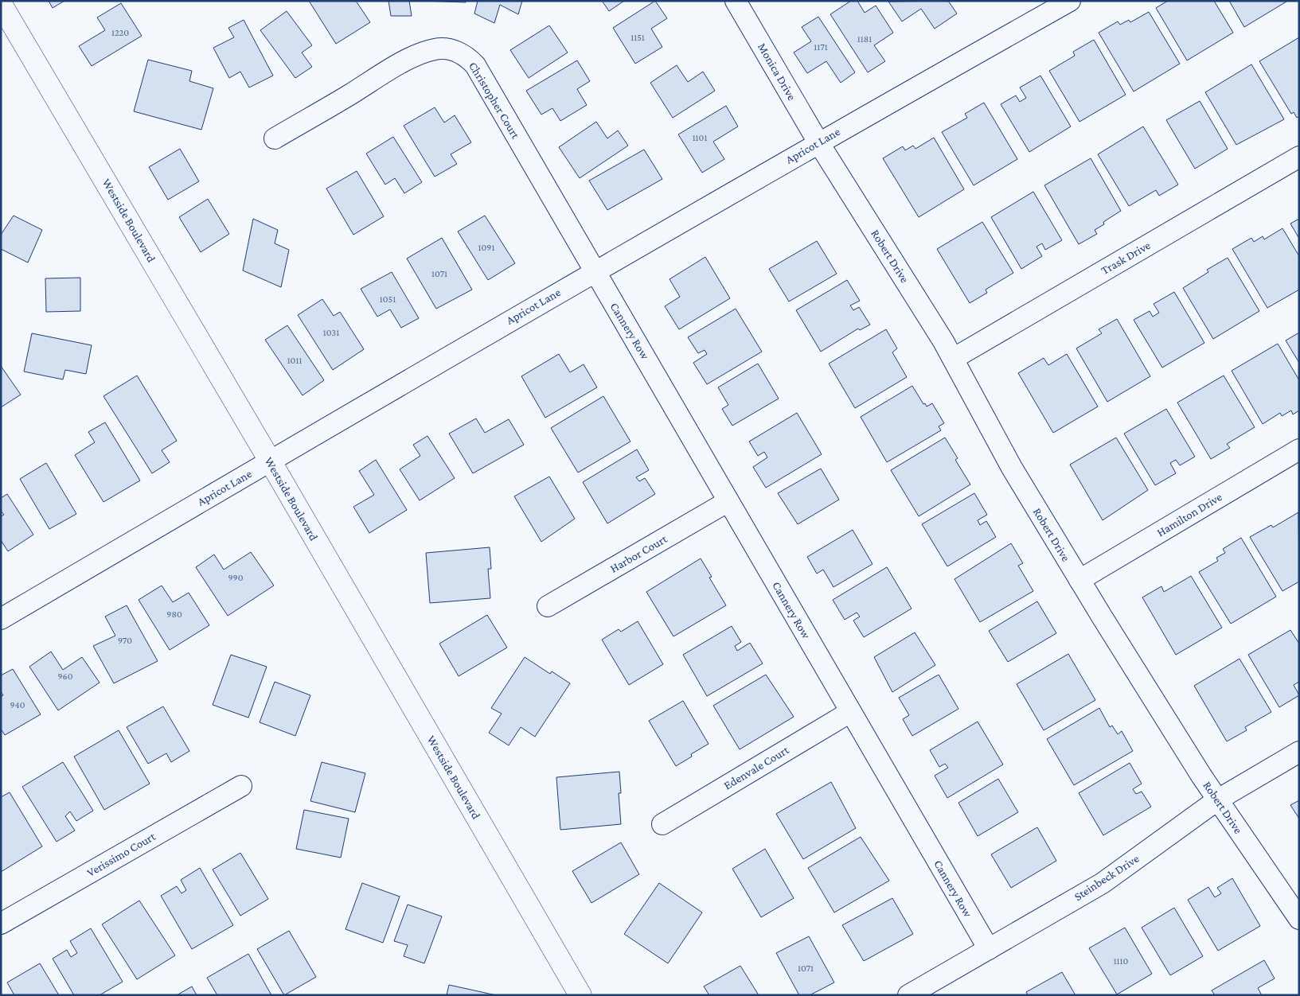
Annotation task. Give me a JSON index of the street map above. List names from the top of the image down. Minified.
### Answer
{"streets":{"street":["Monica Drive","Christopher Court","Apricot Lane","Westside Boulevard","Robert Drive","Trask Drive","Cannery Row","Hamilton Drive","Harbor Court","Edenvale Court","Verissimo Court","Steinbeck Drive"]},"crossings":[["Monica Drive","Apricot Lane"],["Monica Drive","Robert Drive"],["Christopher Court","Apricot Lane"],["Christopher Court","Cannery Row"],["Apricot Lane","Westside Boulevard"],["Apricot Lane","Robert Drive"],["Apricot Lane","Cannery Row"],["Robert Drive","Trask Drive"],["Robert Drive","Hamilton Drive"],["Robert Drive","Steinbeck Drive"],["Cannery Row","Harbor Court"],["Cannery Row","Edenvale Court"],["Cannery Row","Steinbeck Drive"]],"house_numbers":["1220","1151","1181","1171","1101","1091","1071","1051","1031","1011","990","980","970","960","940","1110","1071"]}
